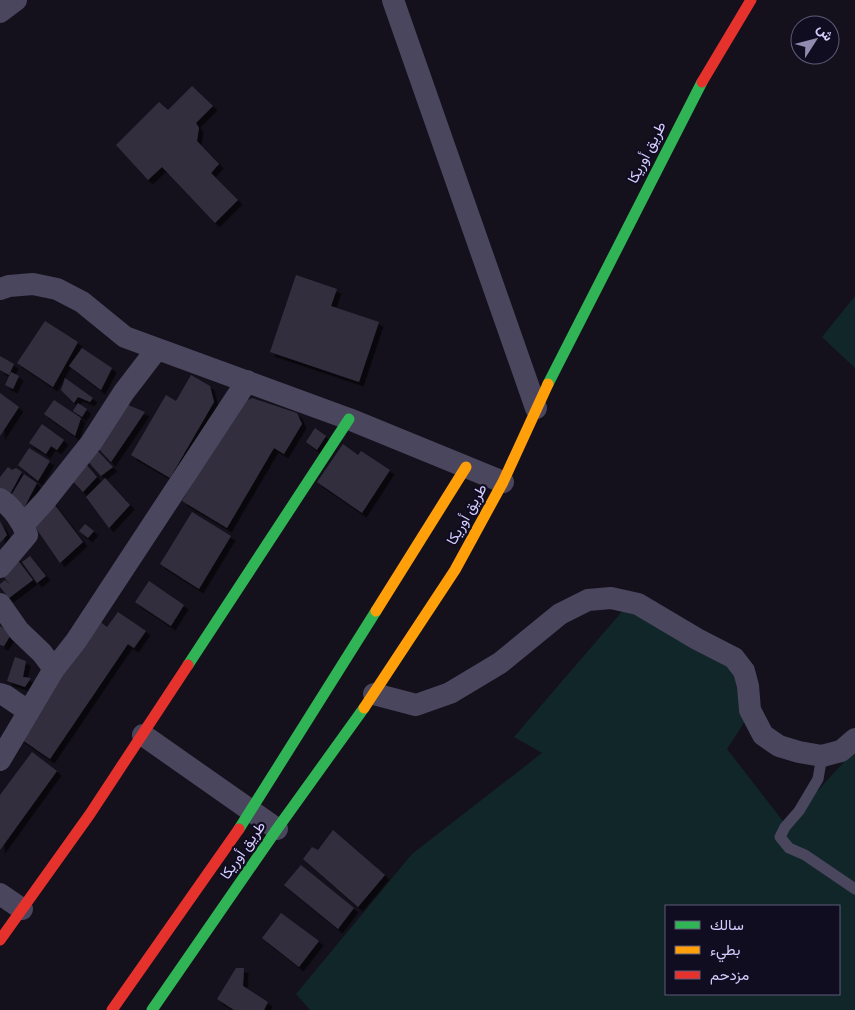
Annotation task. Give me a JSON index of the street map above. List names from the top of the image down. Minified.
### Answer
{"streets":{"street":["طريق أوريكا"]},"legend":["سالك","بطيء","مزدحم"],"north":"top right"}
